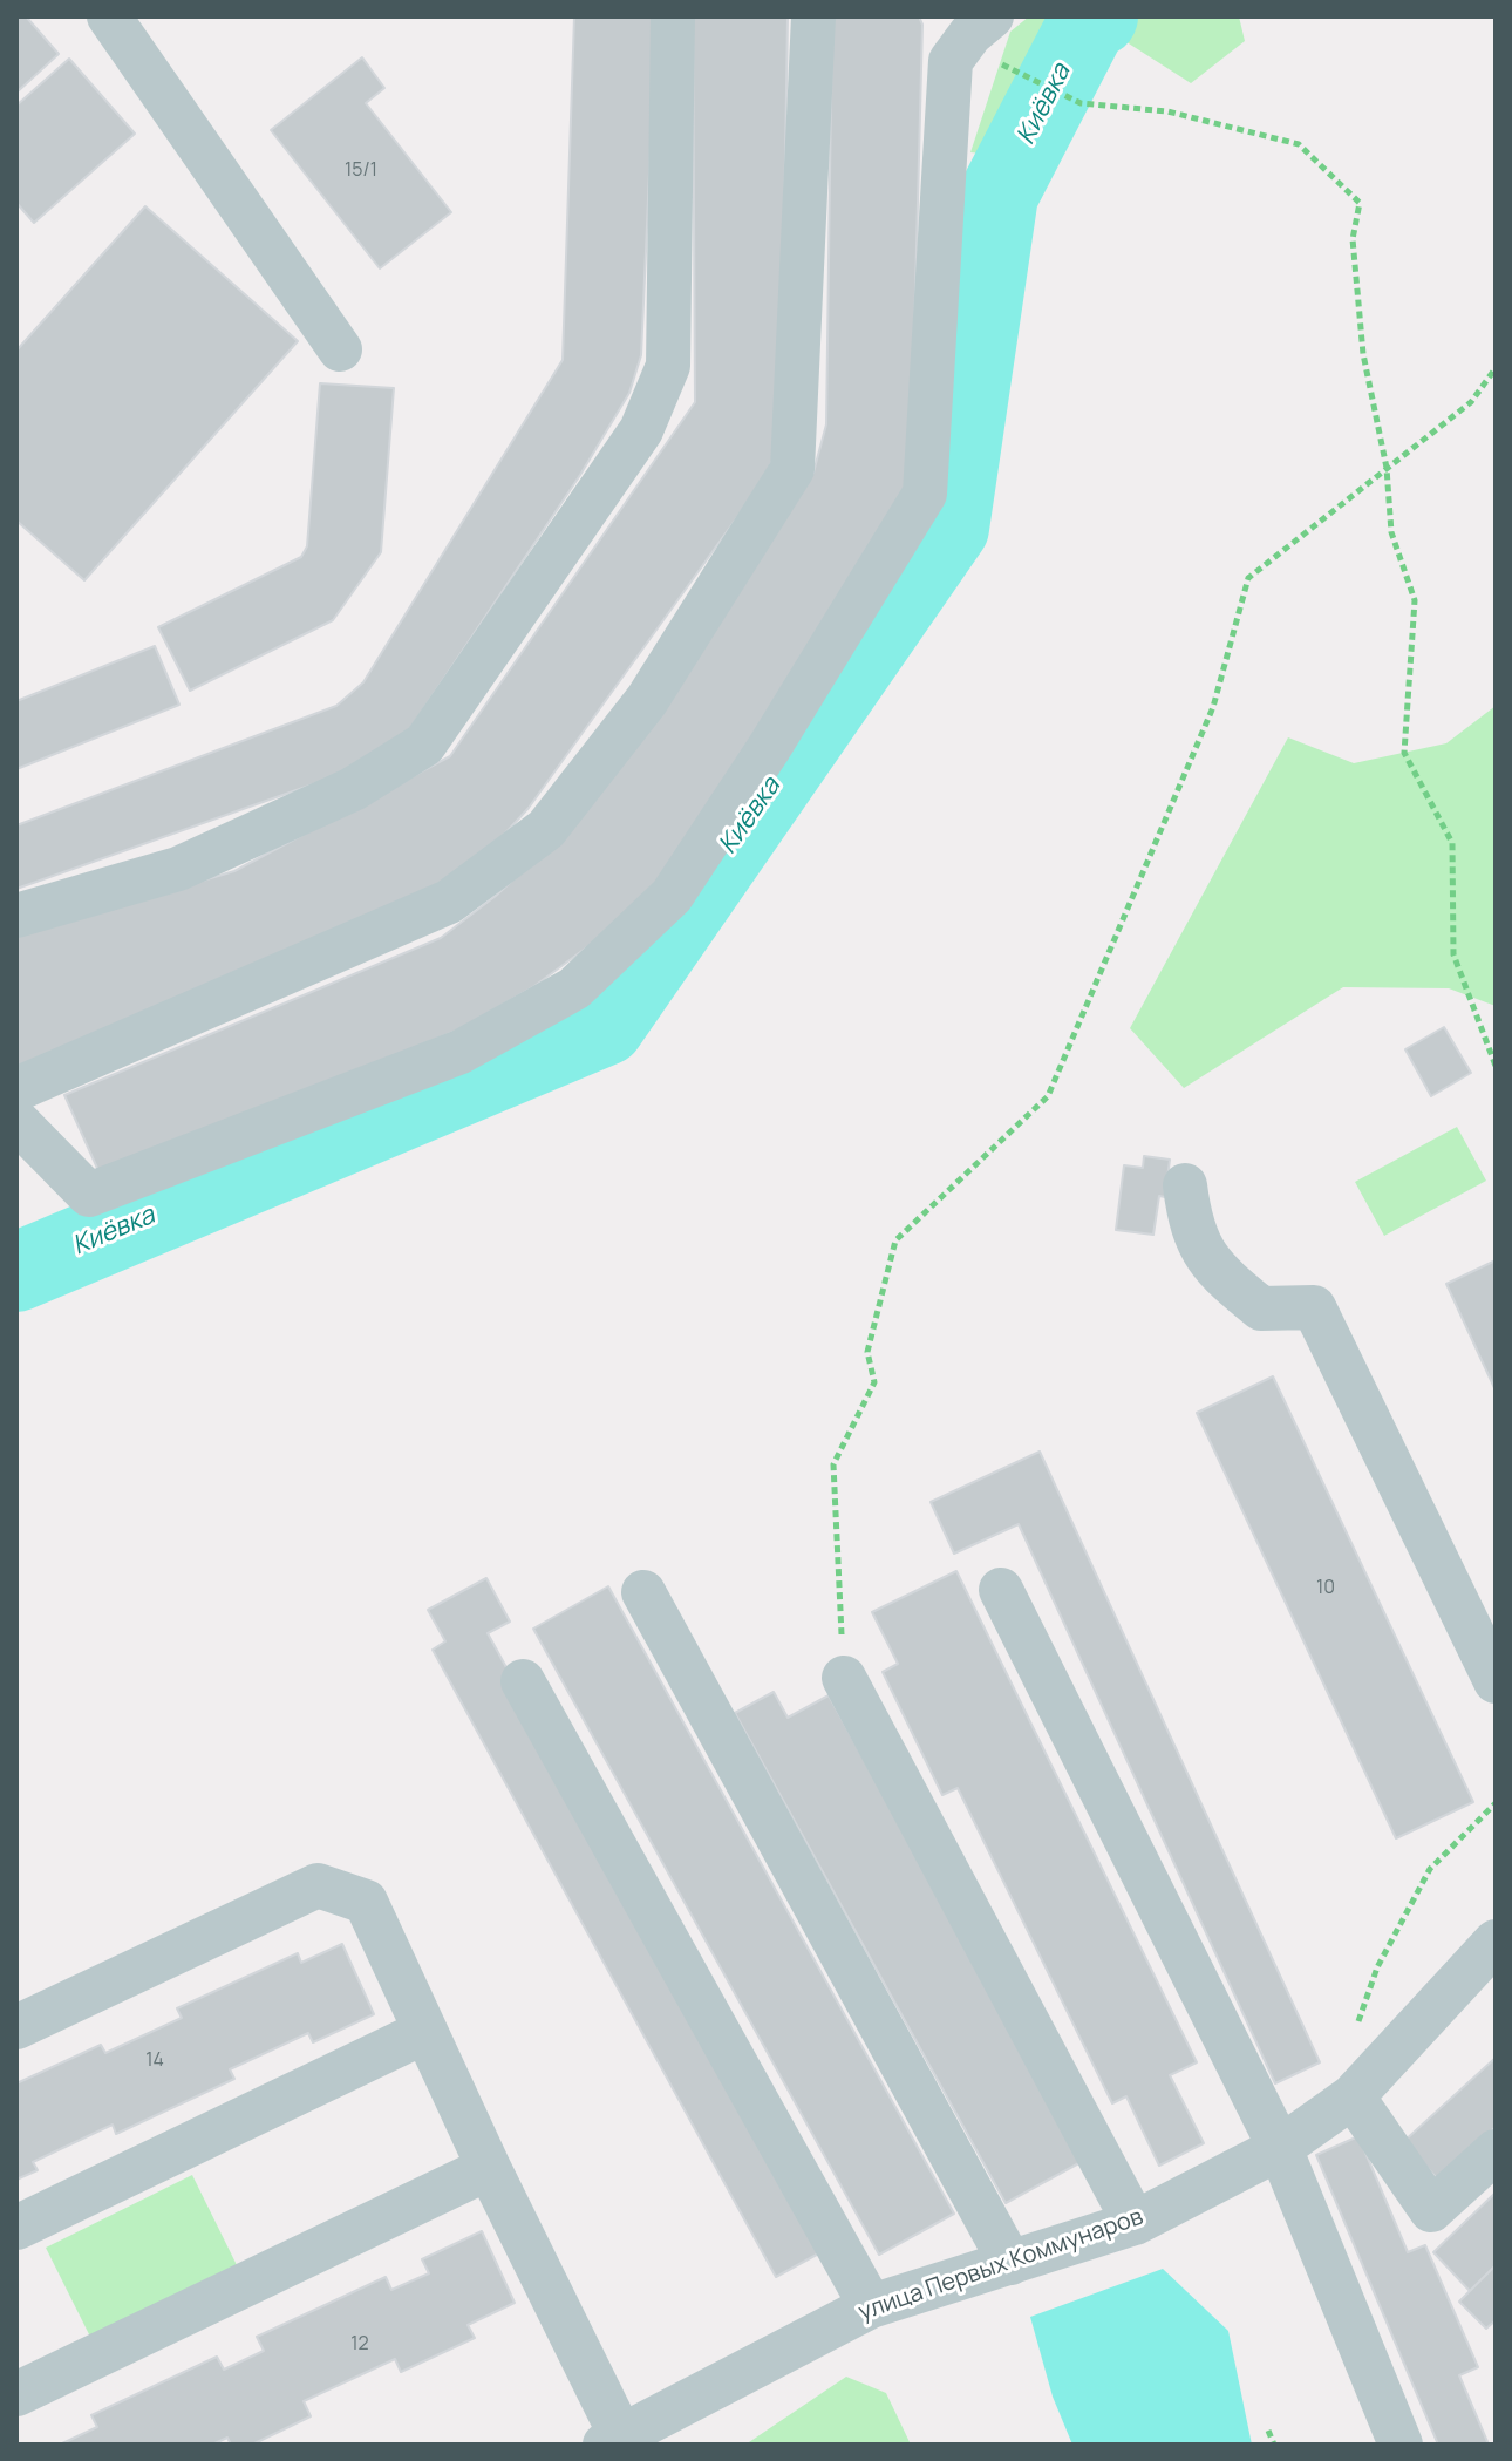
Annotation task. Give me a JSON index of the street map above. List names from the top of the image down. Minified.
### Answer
{"streets":{"street":["улица Первых Коммунаров"]},"water":["Киёвка"],"house_numbers":["15/1","10","14","12"]}
